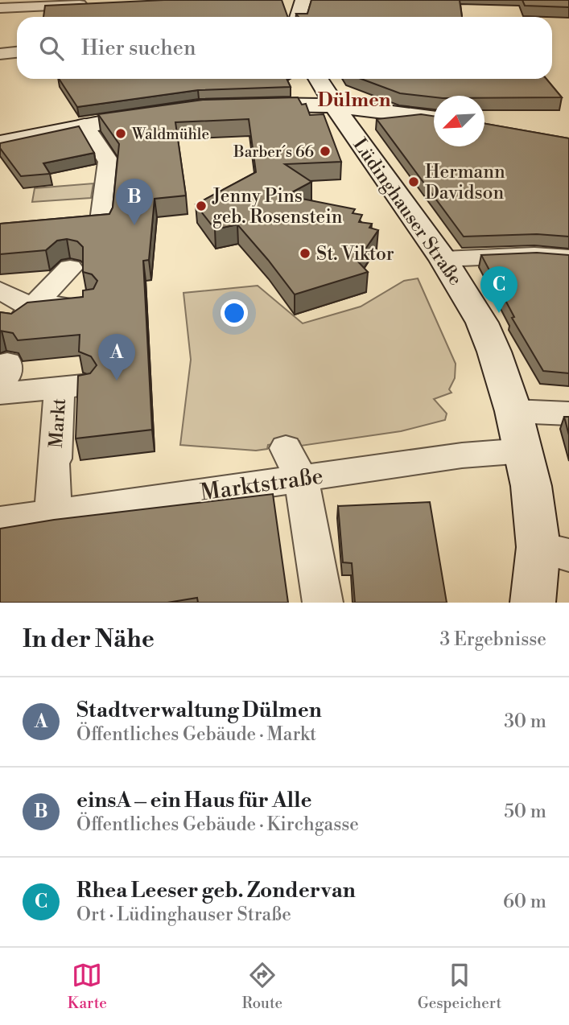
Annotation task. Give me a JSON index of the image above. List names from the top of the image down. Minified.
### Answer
{"streets":{"street":["Lüdinghauser Straße","Markt","Marktstraße"]},"crossings":[["Lüdinghauser Straße","Marktstraße"],["Markt","Marktstraße"]],"districts":["Dülmen"],"places":["Waldmühle","Barber´s 66","Hermann Davidson","Jenny Pins geb. Rosenstein","St. Viktor"],"north":"bottom left","page":{"search":"Hier suchen","pins":["B","C","A"],"heading":["In der Nähe","3 Ergebnisse"],"list":[{"mark":"A","name":"Stadtverwaltung Dülmen","note":"Öffentliches Gebäude · Markt","value":"30 m"},{"mark":"B","name":"einsA – ein Haus für Alle","note":"Öffentliches Gebäude · Kirchgasse","value":"50 m"},{"mark":"C","name":"Rhea Leeser geb. Zondervan","note":"Ort · Lüdinghauser Straße","value":"60 m"}],"nav":["Karte","Route","Gespeichert"]}}
